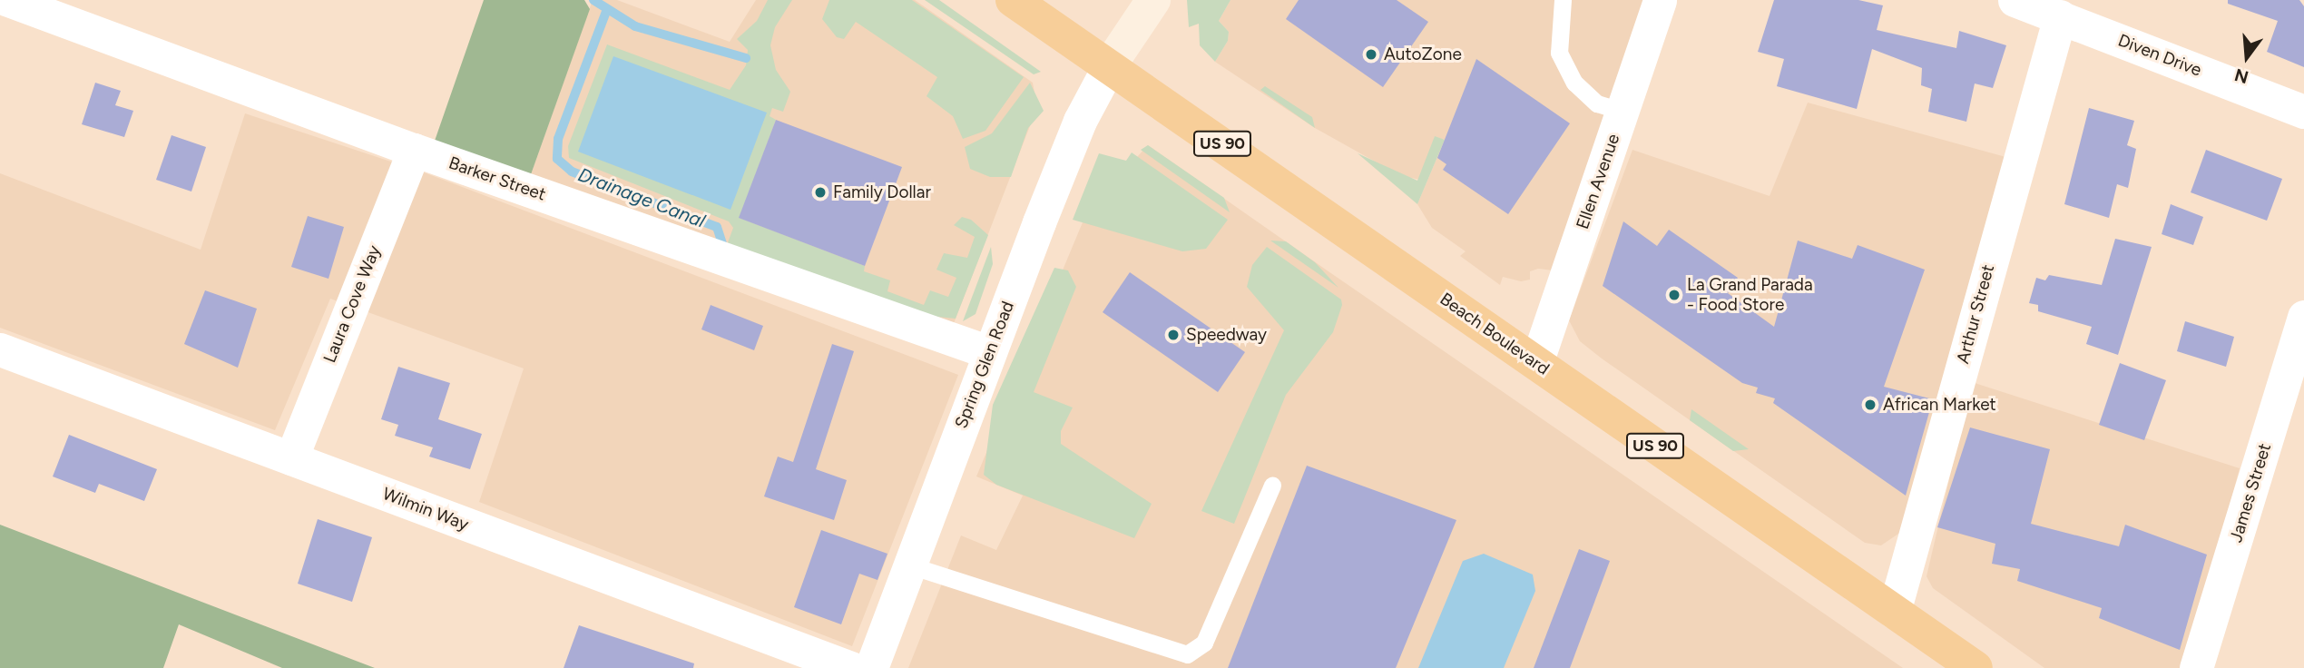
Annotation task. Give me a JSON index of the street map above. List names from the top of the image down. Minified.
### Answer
{"streets":{"highway":["US 90","Beach Boulevard"],"main road":["Spring Glen Road"],"street":["Diven Drive","Barker Street","Ellen Avenue","Laura Cove Way","Arthur Street","James Street","Wilmin Way"]},"crossings":[["Diven Drive","Arthur Street"],["Barker Street","Laura Cove Way"],["Barker Street","Spring Glen Road"],["Ellen Avenue","Beach Boulevard"],["Laura Cove Way","Wilmin Way"],["Arthur Street","Beach Boulevard"],["Beach Boulevard","Spring Glen Road"]],"water":["Drainage Canal"],"places":["AutoZone","Family Dollar","La Grand Parada - Food Store","Speedway","African Market"],"north":"bottom"}
